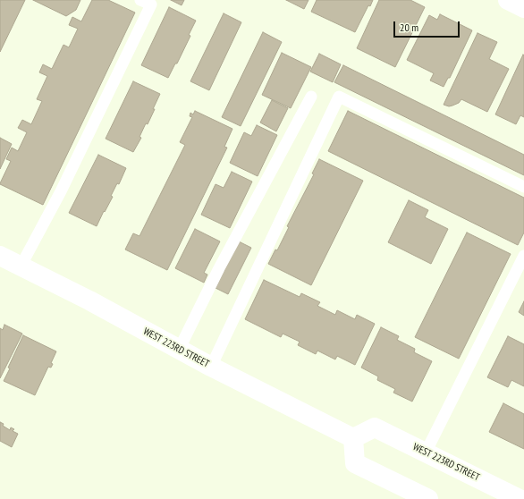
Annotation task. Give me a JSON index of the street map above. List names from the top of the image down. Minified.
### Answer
{"streets":{"main road":["WEST 223RD STREET"]},"scale_bar":"20 m"}
